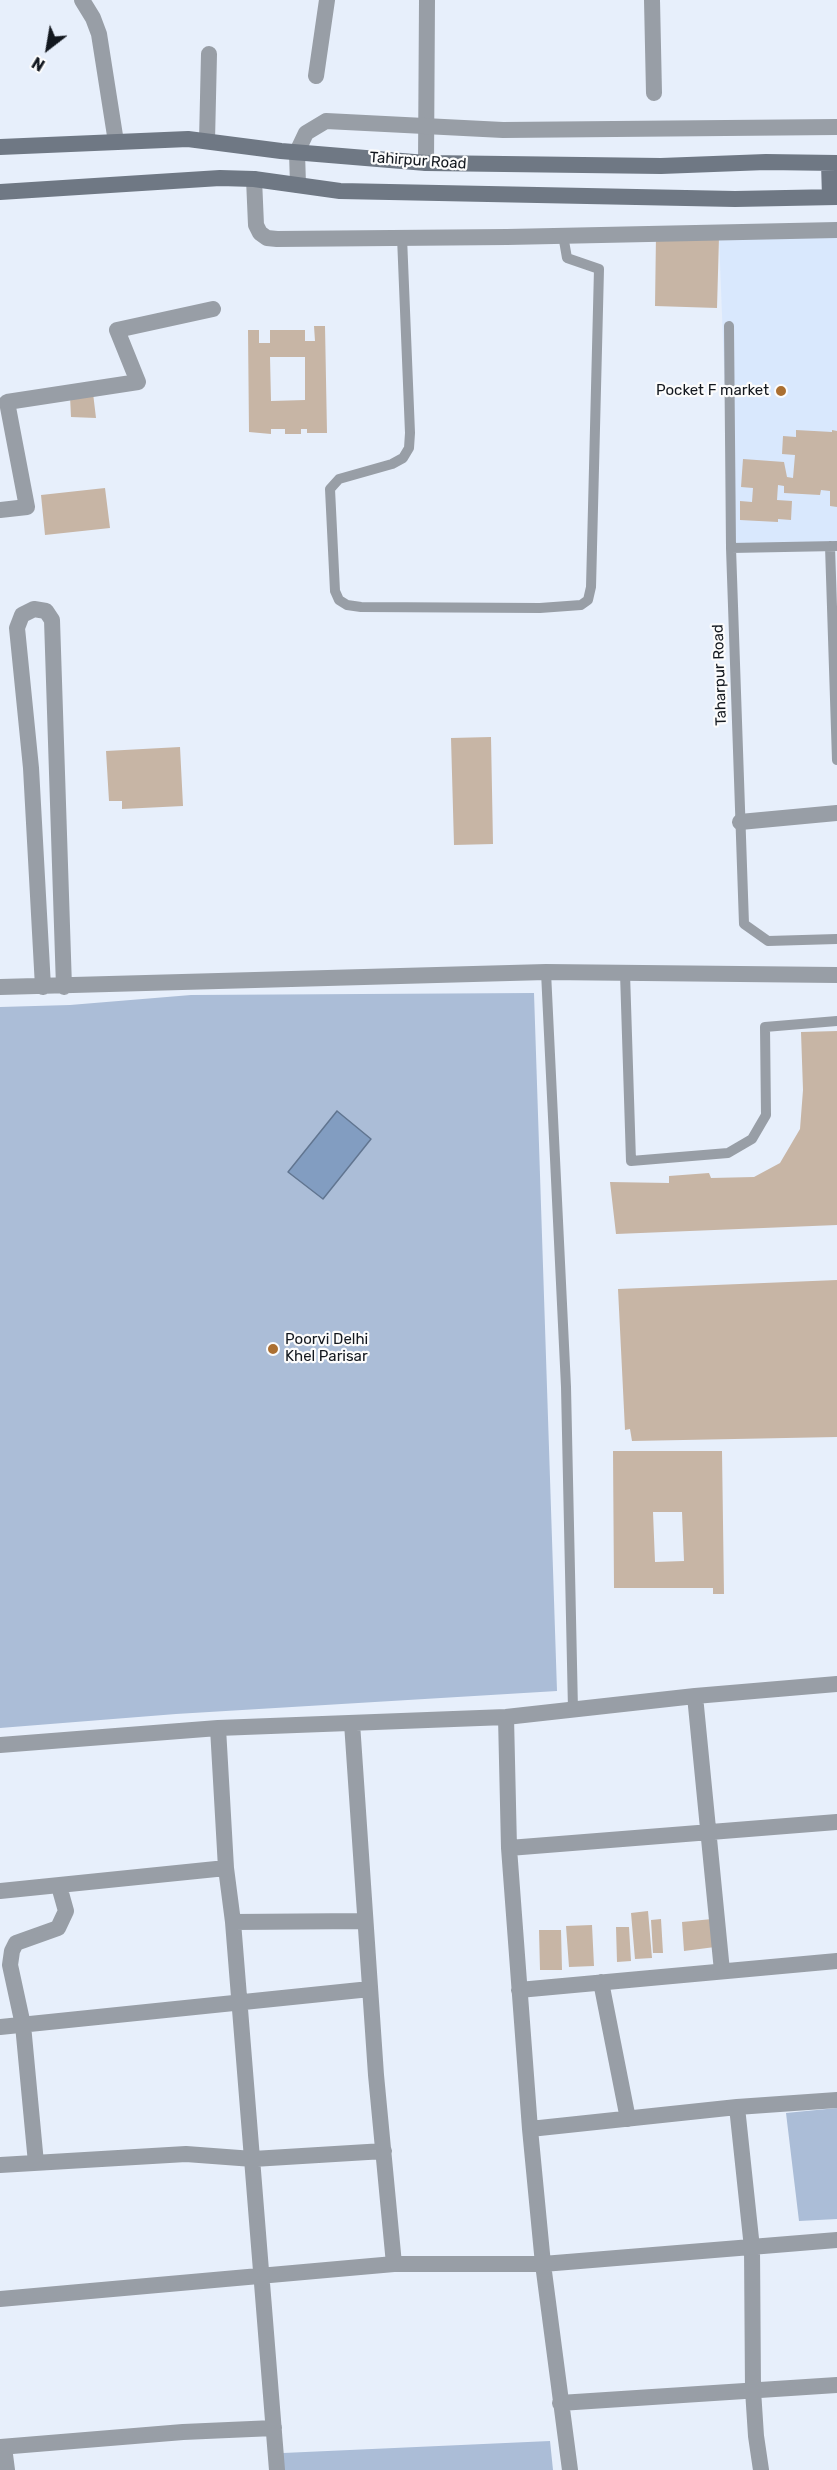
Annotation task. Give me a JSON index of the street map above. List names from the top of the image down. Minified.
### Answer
{"streets":{"main road":["Tahirpur Road"],"lane":["Taharpur Road"]},"places":["Pocket F market","Poorvi Delhi Khel Parisar"],"north":"bottom left"}
